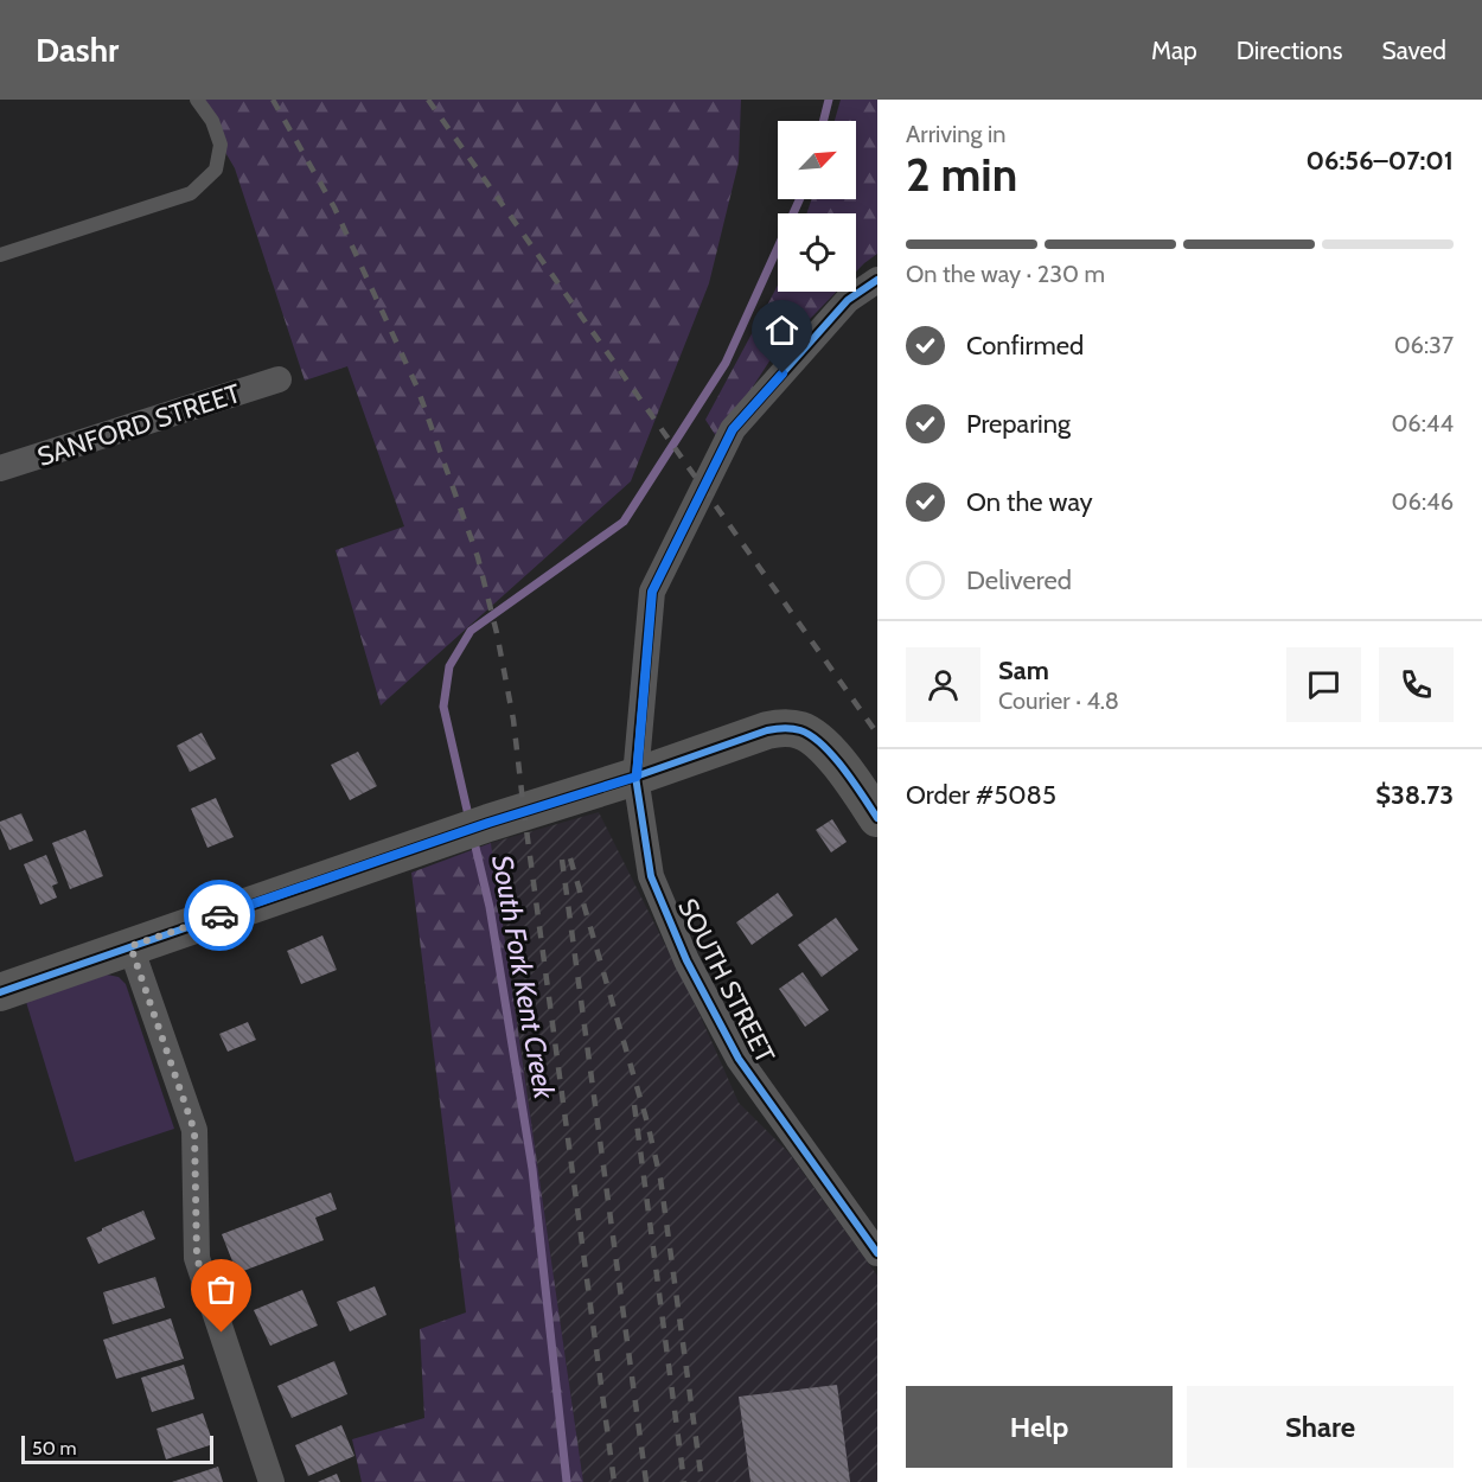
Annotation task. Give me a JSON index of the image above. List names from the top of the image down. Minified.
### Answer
{"streets":{"street":["SANFORD STREET","SOUTH STREET"]},"water":["South Fork Kent Creek"],"scale_bar":"50 m","north":"top right","page":{"header":"Dashr","nav":["Map","Directions","Saved"],"heading":["2 min","Arriving in","06:56–07:01"],"panel":["Sam","Courier · 4.8","Order #5085","$38.73"],"bar":"On the way · 230 m","list":[["Confirmed","06:37"],["Preparing","06:44"],["On the way","06:46"],"Delivered"],"buttons":["Help","Share"],"scale":"50 m"}}
